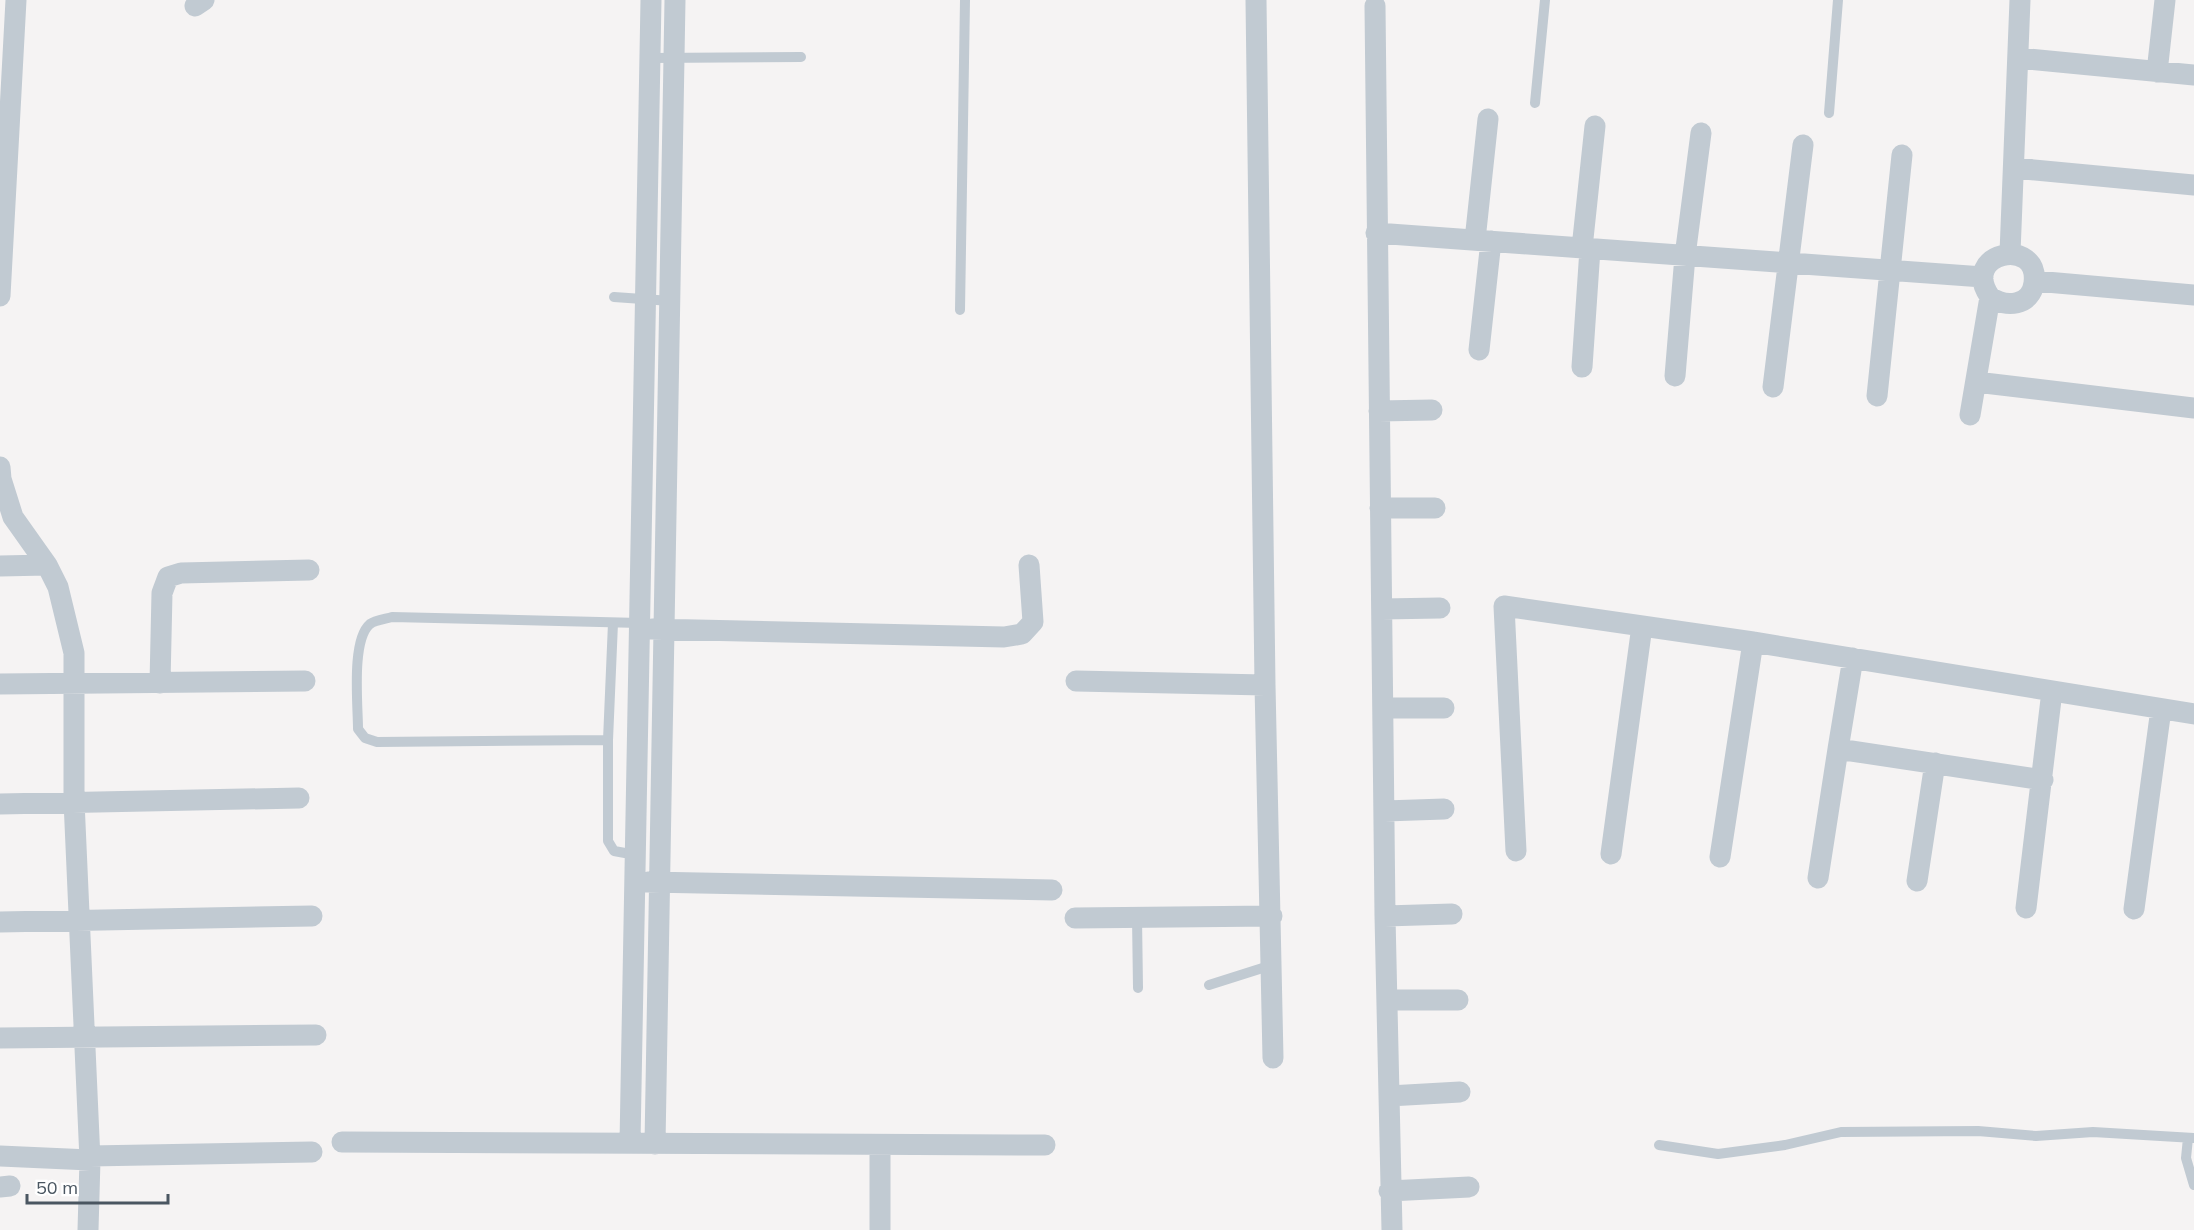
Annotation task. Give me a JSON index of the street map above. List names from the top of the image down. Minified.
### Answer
{"scale_bar":"50 m"}
